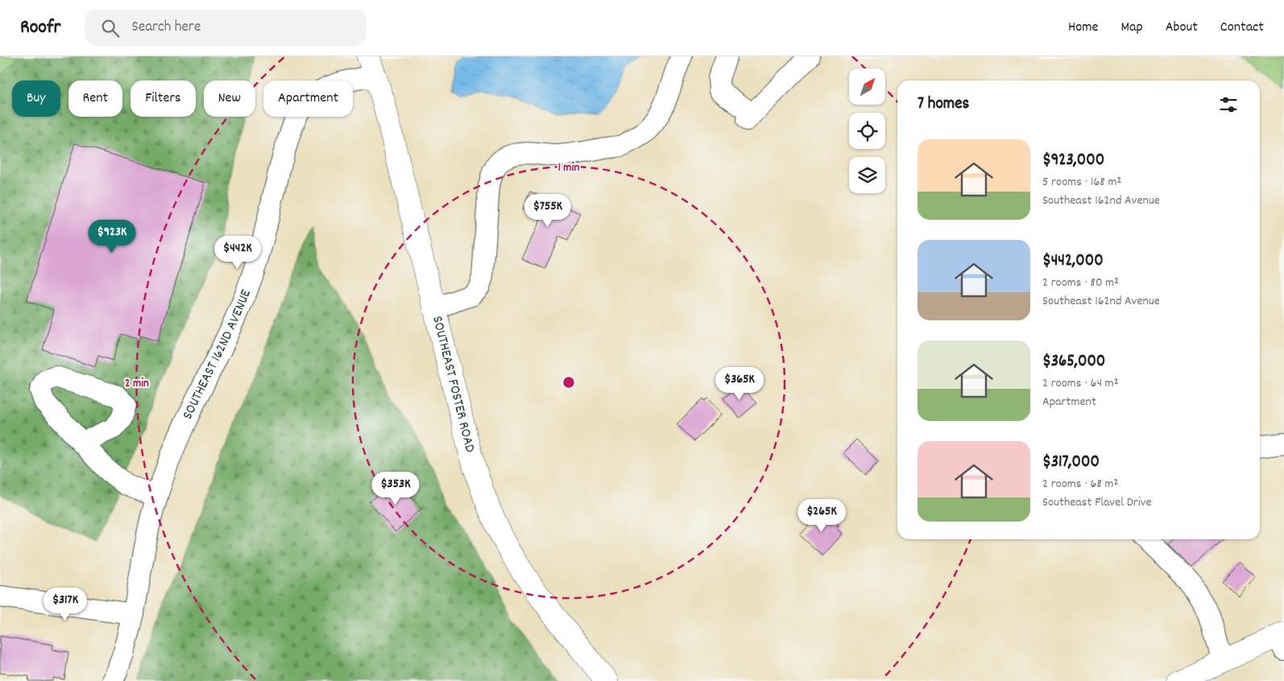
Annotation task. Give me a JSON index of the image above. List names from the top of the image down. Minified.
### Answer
{"streets":{"main road":["SOUTHEAST FOSTER ROAD"],"street":["SOUTHEAST 162ND AVENUE"]},"crossings":[["SOUTHEAST 162ND AVENUE","SOUTHEAST FOSTER ROAD"]],"north":"top right","page":{"header":"Roofr","search":"Search here","nav":["Home","Map","About","Contact"],"chip":["Buy","Rent","Filters","New","Apartment"],"heading":"7 homes","list":[{"name":"$923,000","note":"5 rooms · 168 m² · Southeast 162nd Avenue"},{"name":"$442,000","note":"2 rooms · 80 m² · Southeast 162nd Avenue"},{"name":"$365,000","note":"2 rooms · 64 m² · Apartment"},{"name":"$317,000","note":"2 rooms · 68 m² · Southeast Flavel Drive"}],"price":["$755K","$923K","$442K","$365K","$353K","$265K","$317K"]},"rings":["1 min","2 min"]}
